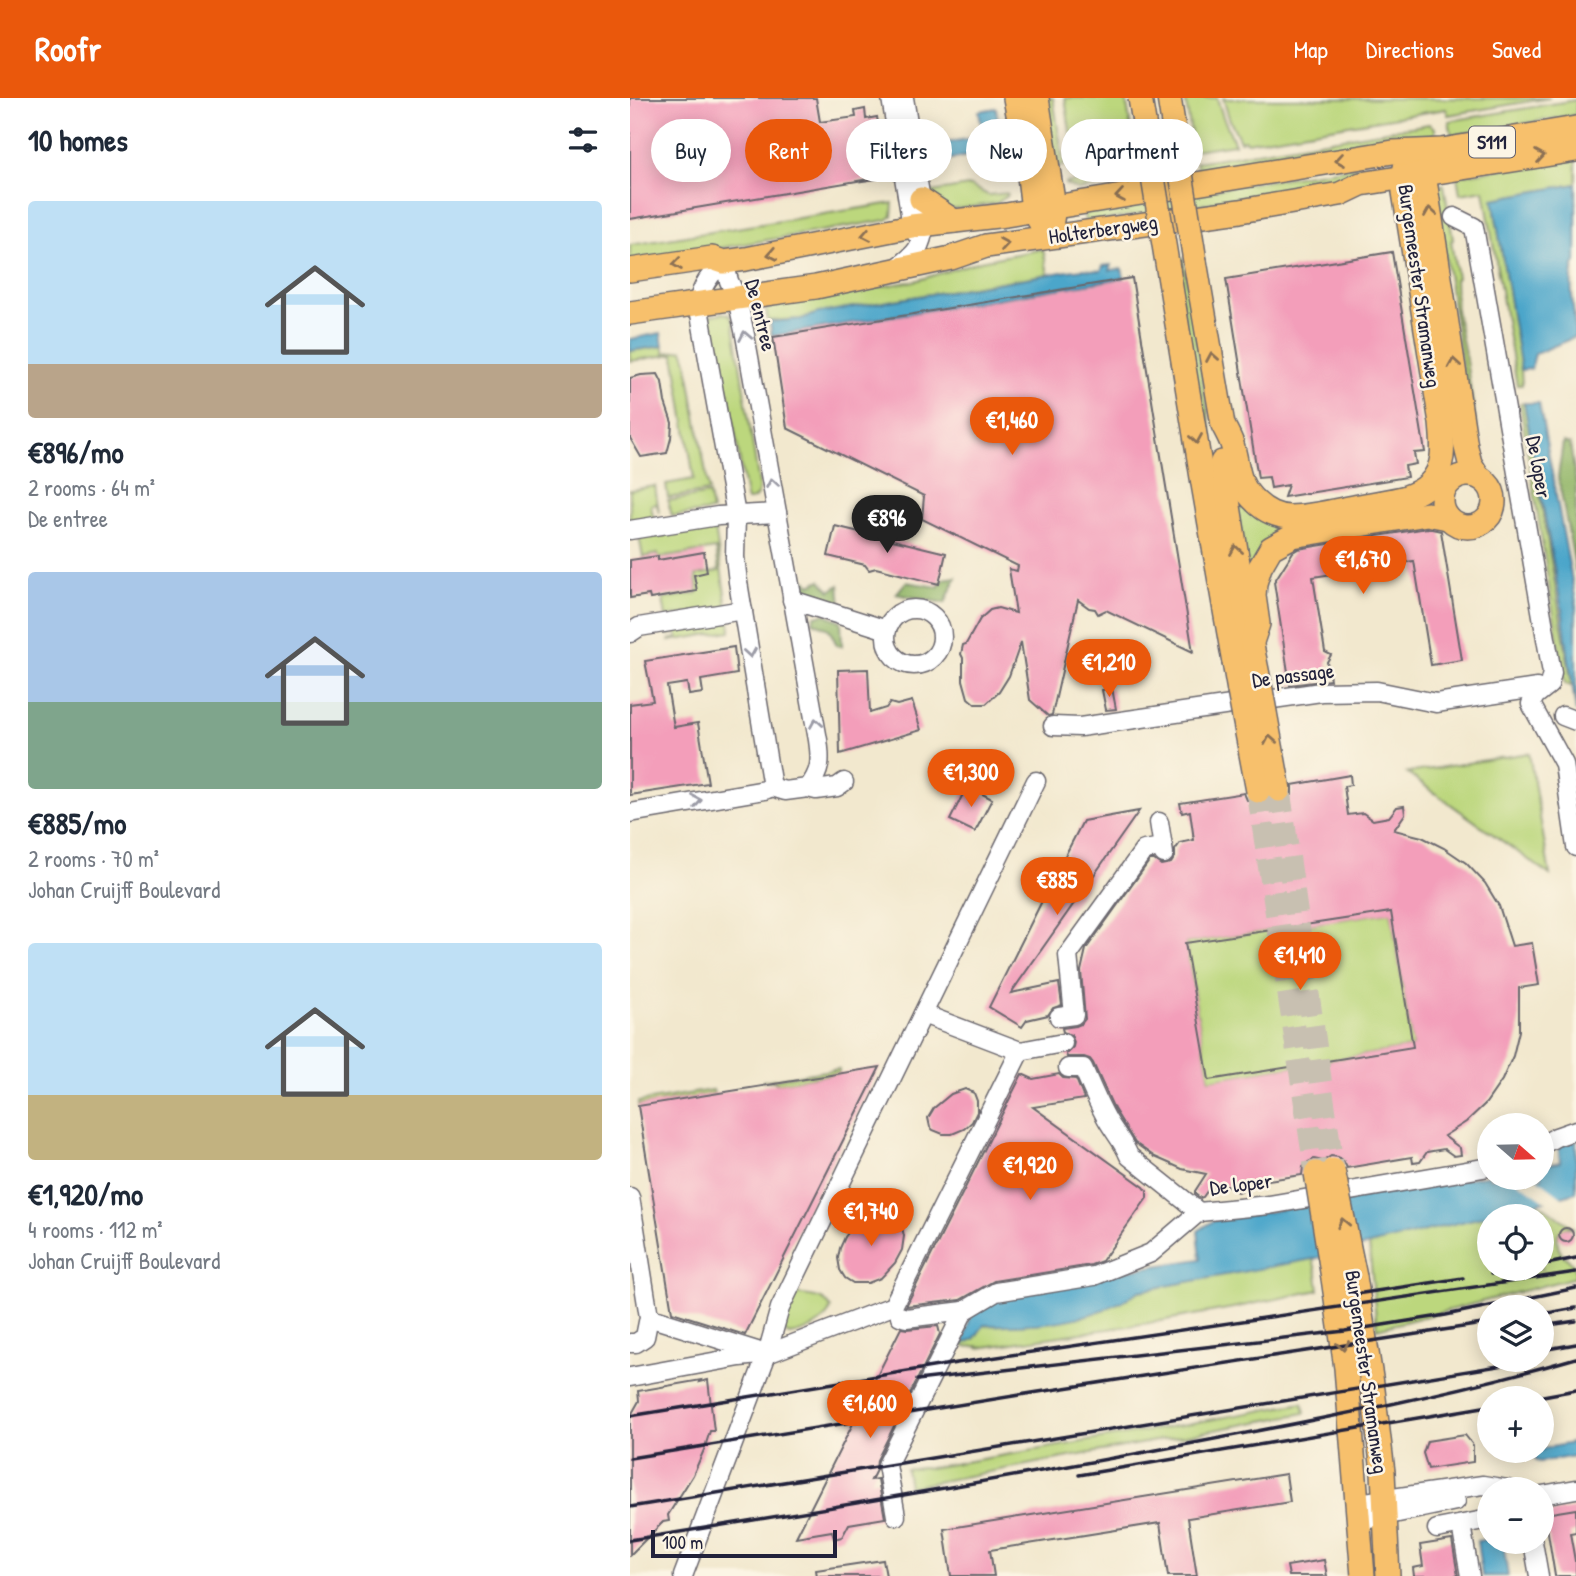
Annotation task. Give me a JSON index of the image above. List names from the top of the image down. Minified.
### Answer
{"streets":{"main road":["S111","Holterbergweg","Burgemeester Stramanweg"],"street":["De entree","De loper","De passage"]},"crossings":[["Holterbergweg","Burgemeester Stramanweg"],["Holterbergweg","De entree"]],"scale_bar":"100 m","north":"right","page":{"header":"Roofr","nav":["Map","Directions","Saved"],"heading":"10 homes","chip":["Buy","Rent","Filters","New","Apartment"],"list":[{"name":"€896/mo","note":"2 rooms · 64 m² · De entree"},{"name":"€885/mo","note":"2 rooms · 70 m² · Johan Cruijff Boulevard"},{"name":"€1,920/mo","note":"4 rooms · 112 m² · Johan Cruijff Boulevard"}],"price":["€1,460","€896","€1,670","€1,210","€1,300","€885","€1,410","€1,920","€1,740","€1,600"],"map_buttons":["+","−"],"scale":"100 m"}}
